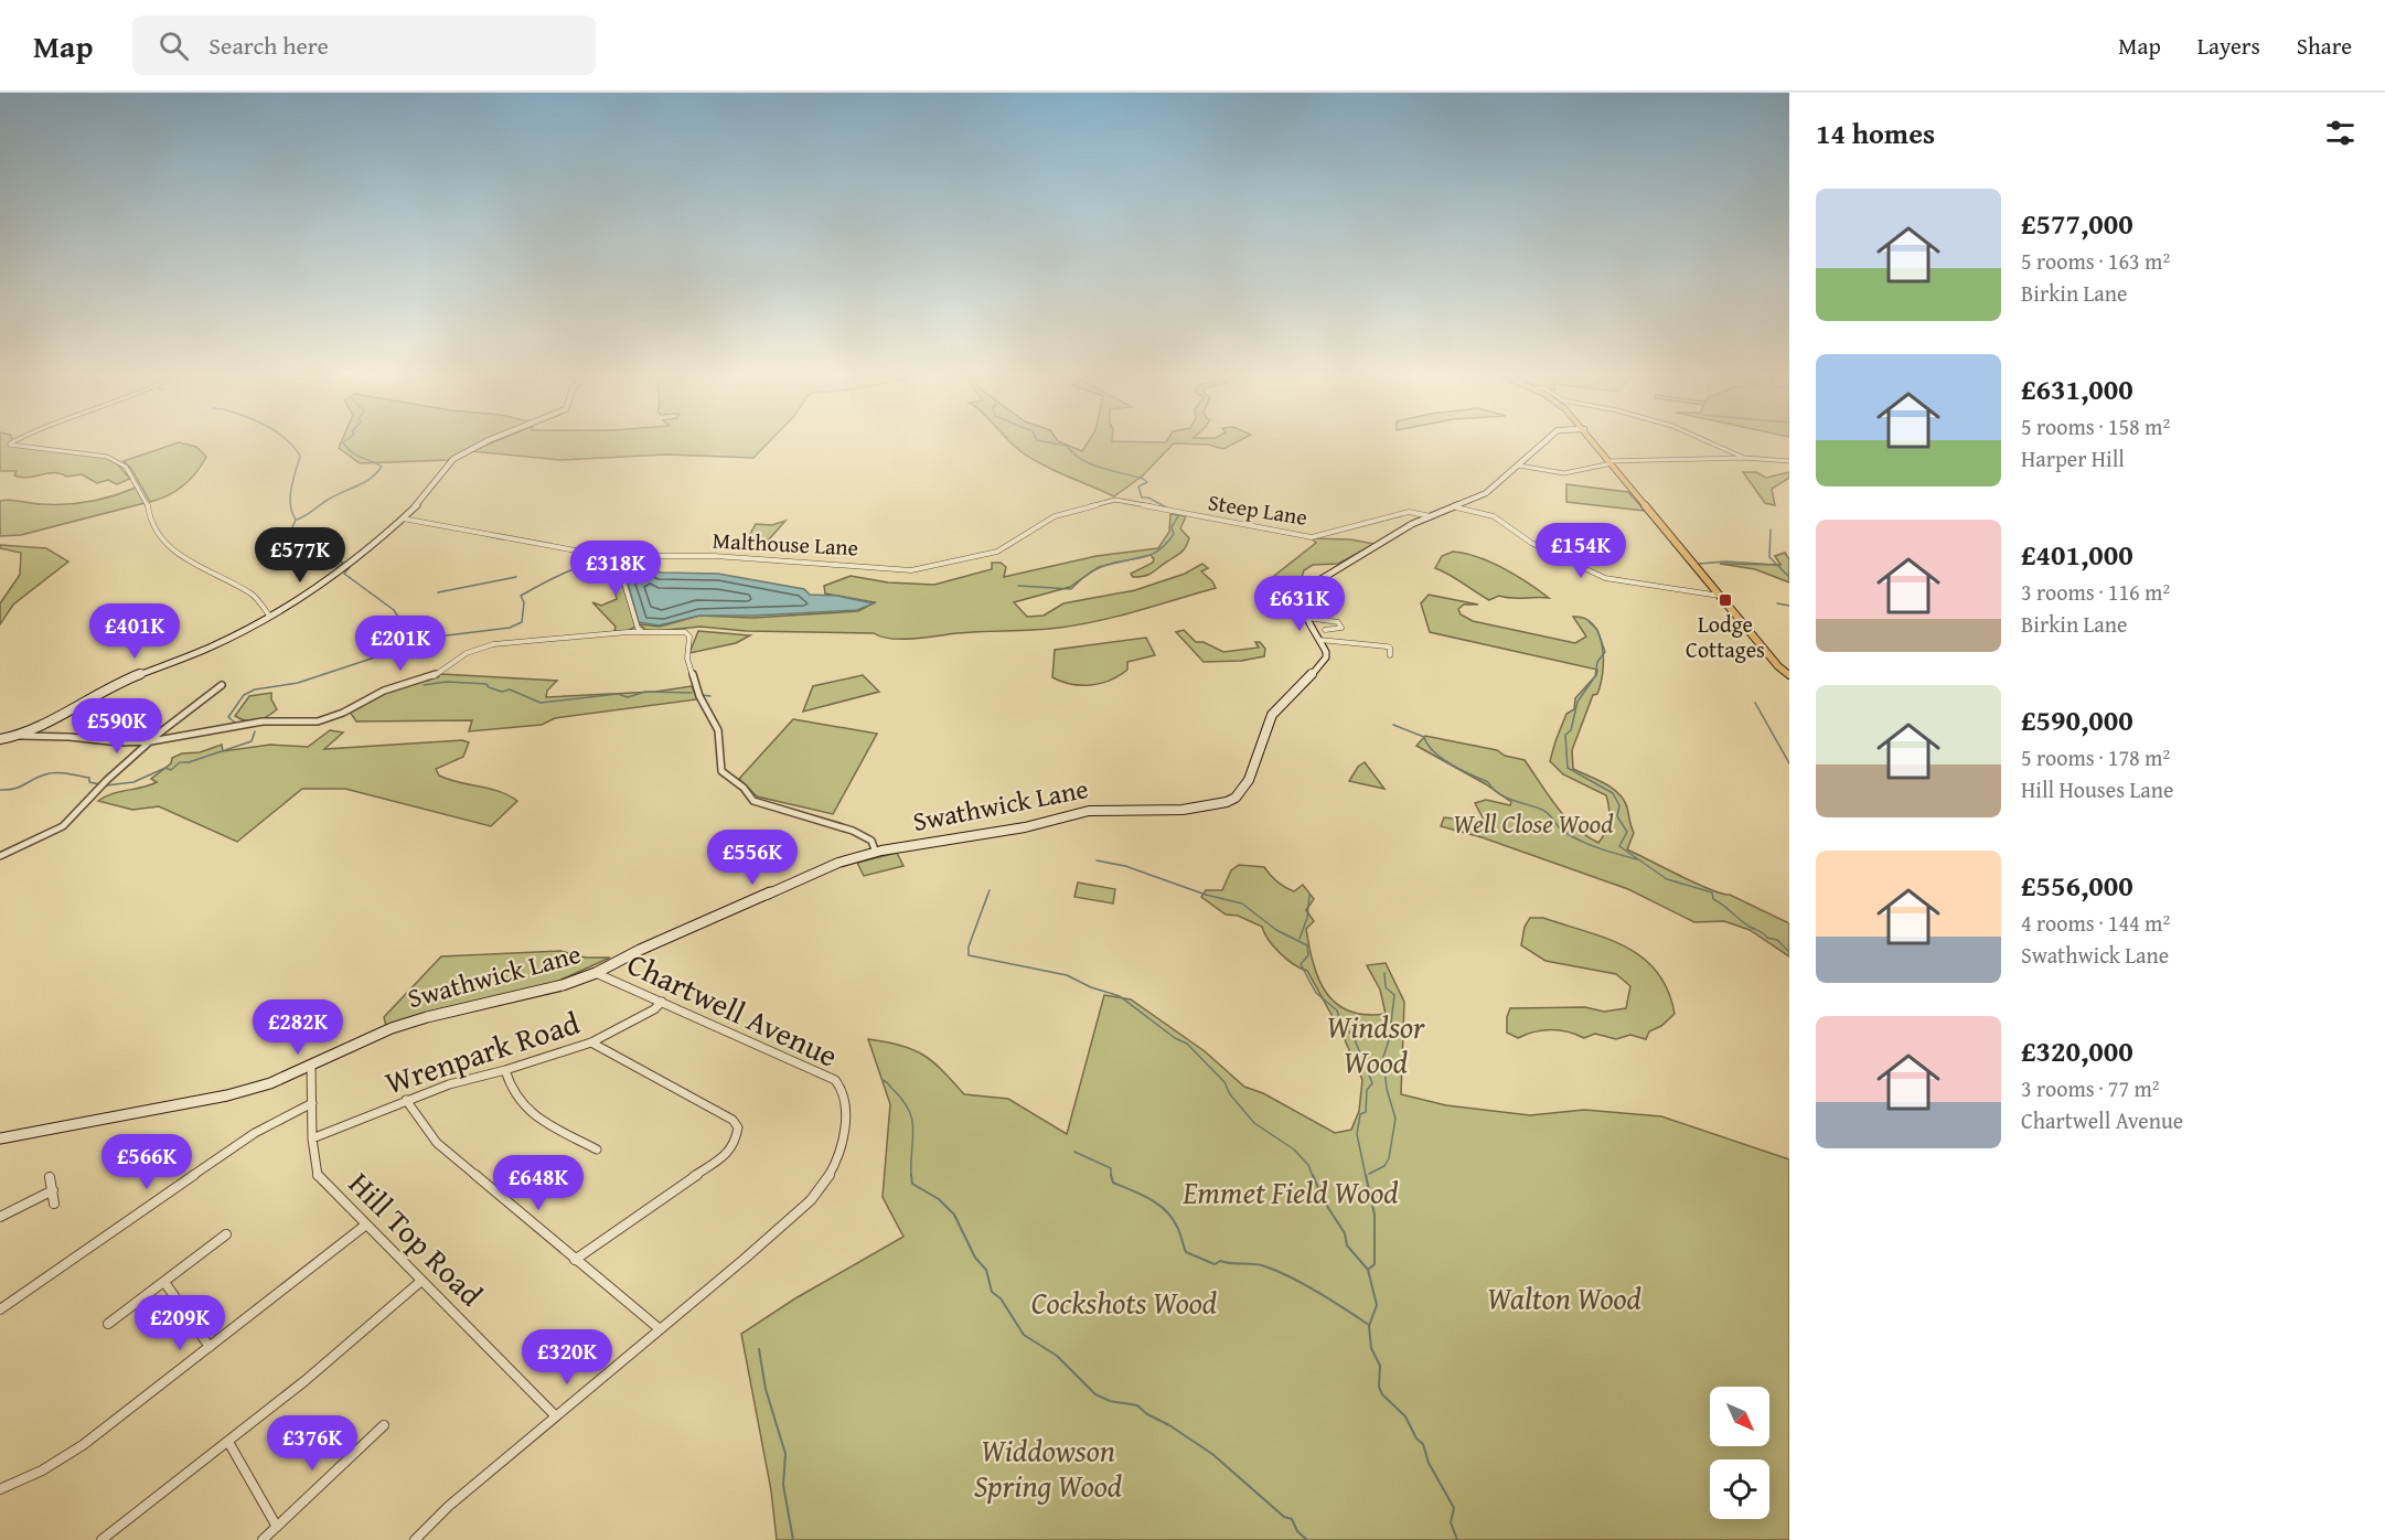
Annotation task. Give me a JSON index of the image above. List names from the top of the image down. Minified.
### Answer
{"streets":{"street":["Steep Lane","Malthouse Lane","Swathwick Lane","Chartwell Avenue","Wrenpark Road","Hill Top Road"]},"crossings":[["Steep Lane","Malthouse Lane"],["Swathwick Lane","Chartwell Avenue"],["Swathwick Lane","Hill Top Road"],["Chartwell Avenue","Wrenpark Road"],["Chartwell Avenue","Hill Top Road"],["Wrenpark Road","Hill Top Road"]],"parks":["Well Close Wood","Windsor Wood","Emmet Field Wood","Walton Wood","Cockshots Wood","Widdowson Spring Wood"],"places":{"transit":["Lodge Cottages"]},"north":"bottom right","page":{"header":"Map","search":"Search here","nav":["Map","Layers","Share"],"heading":"14 homes","list":[{"name":"£577,000","note":"5 rooms · 163 m² · Birkin Lane"},{"name":"£631,000","note":"5 rooms · 158 m² · Harper Hill"},{"name":"£401,000","note":"3 rooms · 116 m² · Birkin Lane"},{"name":"£590,000","note":"5 rooms · 178 m² · Hill Houses Lane"},{"name":"£556,000","note":"4 rooms · 144 m² · Swathwick Lane"},{"name":"£320,000","note":"3 rooms · 77 m² · Chartwell Avenue"}],"price":["£154K","£577K","£318K","£631K","£401K","£201K","£590K","£556K","£282K","£566K","£648K","£209K","£320K","£376K"]}}
